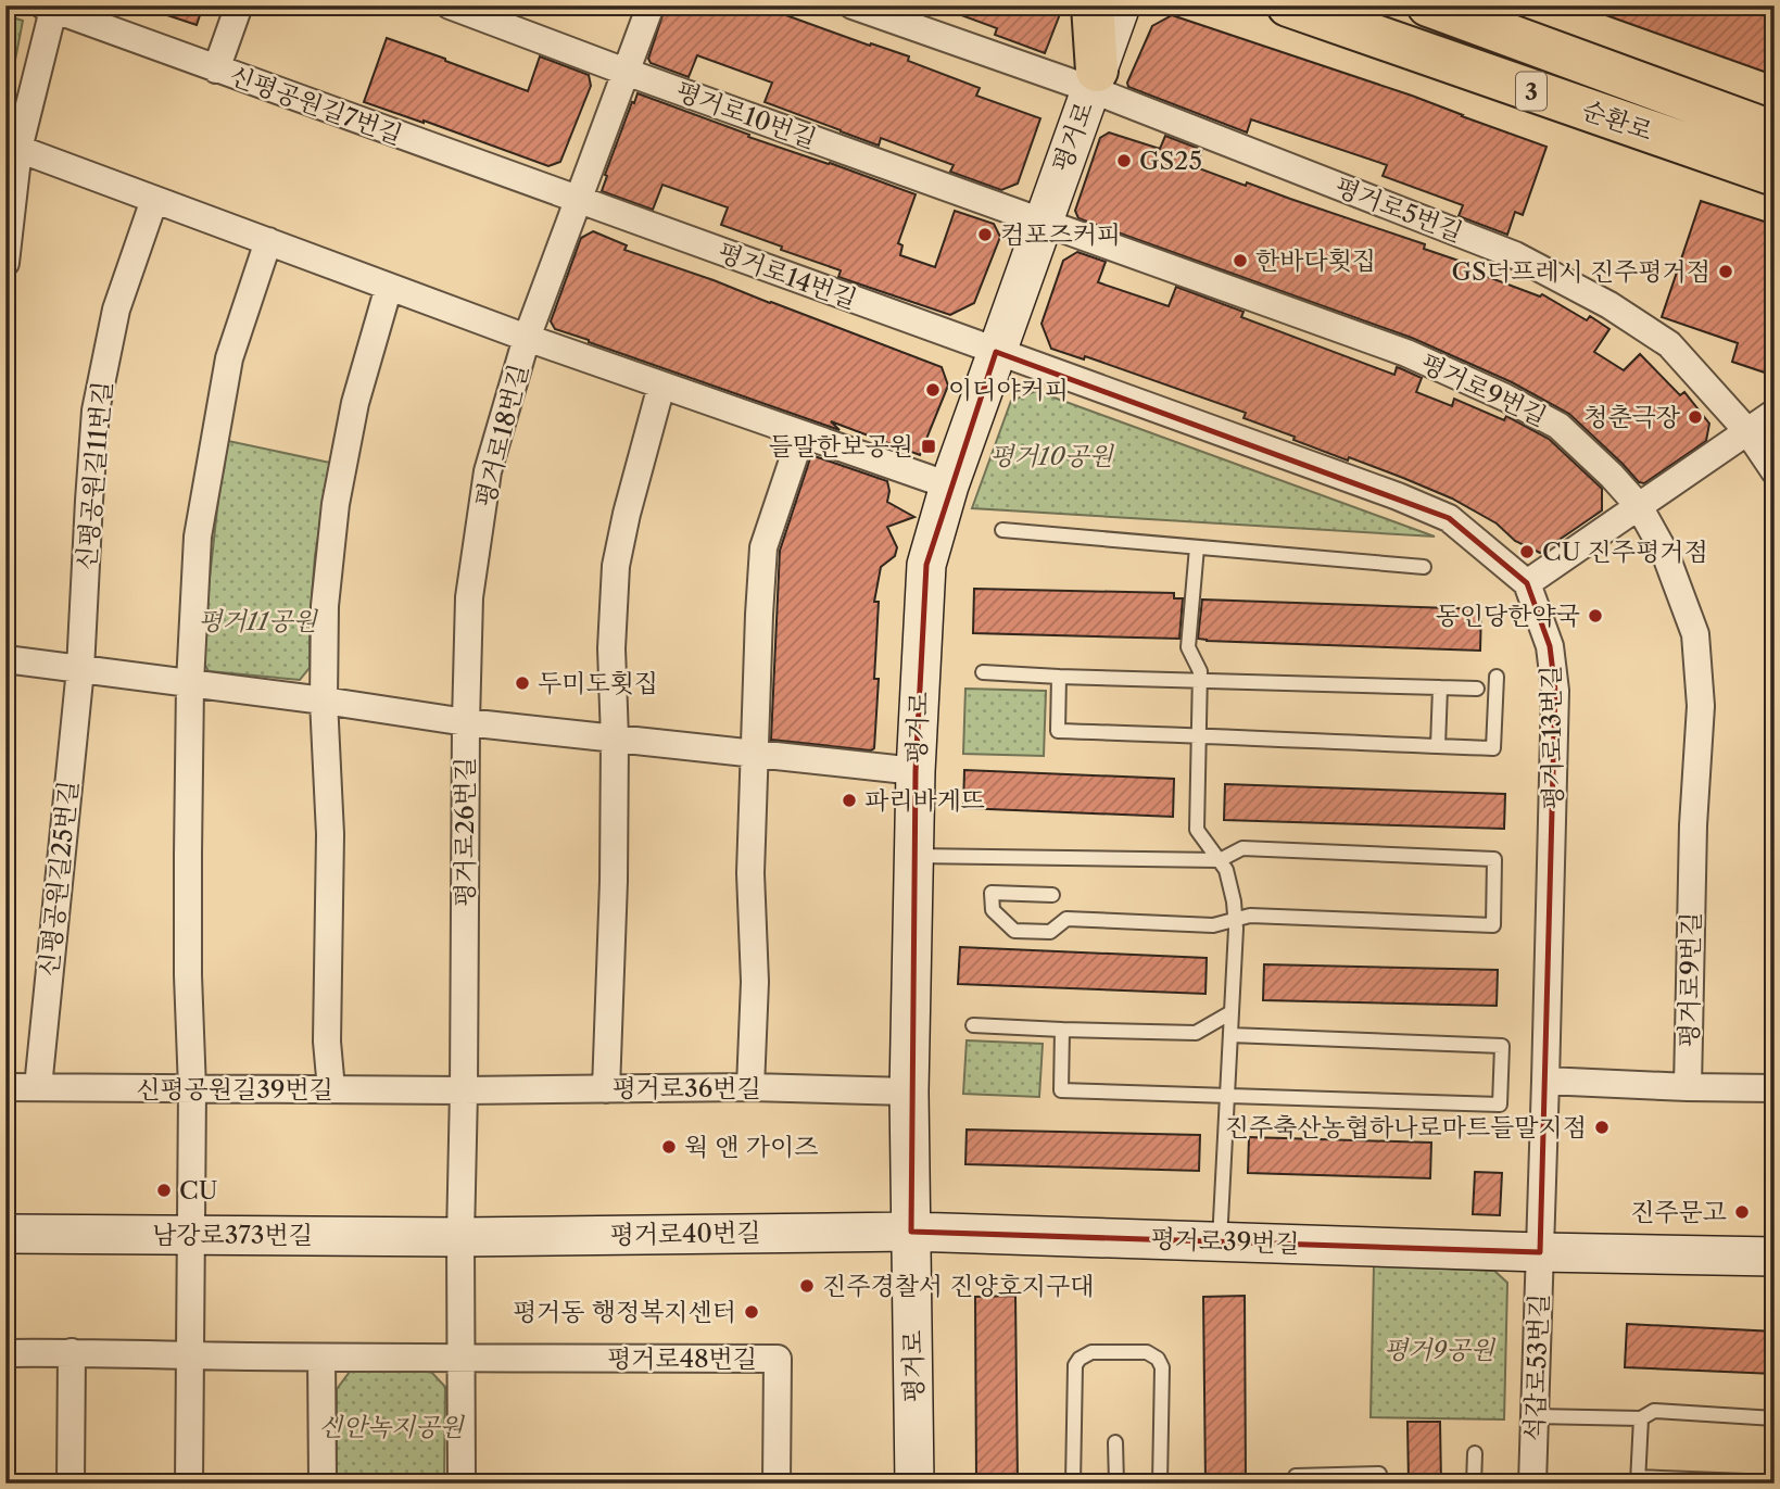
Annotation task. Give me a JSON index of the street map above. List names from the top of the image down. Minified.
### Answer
{"streets":{"main road":["3","순환로"],"street":["신평공원길7번길","평거로10번길","평거로","평거로5번길","평거로14번길","평거로9번길","평거로18번길","신평공원길11번길","평거로13번길","평거로26번길","신평공원길25번길","평거로36번길","신평공원길39번길","평거로40번길","남강로373번길","평거로39번길","평거로48번길","석갑로53번길"]},"crossings":[["신평공원길7번길","평거로14번길"],["평거로10번길","평거로"],["평거로10번길","평거로9번길"],["평거로","평거로5번길"],["평거로","평거로14번길"],["평거로","평거로9번길"],["평거로","평거로18번길"],["평거로","평거로26번길"],["평거로","평거로36번길"],["평거로","평거로40번길"],["평거로","평거로39번길"],["평거로18번길","평거로26번길"],["신평공원길11번길","신평공원길25번길"],["평거로13번길","평거로39번길"],["평거로13번길","석갑로53번길"],["평거로26번길","평거로36번길"],["평거로26번길","신평공원길39번길"],["평거로26번길","평거로40번길"],["평거로26번길","남강로373번길"],["평거로26번길","평거로48번길"],["신평공원길25번길","신평공원길39번길"],["평거로36번길","신평공원길39번길"],["평거로40번길","남강로373번길"],["평거로40번길","평거로39번길"],["평거로39번길","석갑로53번길"]],"parks":["평거10공원","평거11공원","평거9공원","신안녹지공원"],"places":{"other":["GS25","컴포즈커피","한바다횟집","GS더프레시 진주평거점","이디야커피","청춘극장","CU 진주평거점","동인당한약국","두미도횟집","파리바게뜨","진주축산농협하나로마트들말지점","웍 앤 가이즈","CU","진주문고","진주경찰서 진양호지구대","평거동 행정복지센터"],"transit":["들말한보공원"]}}
